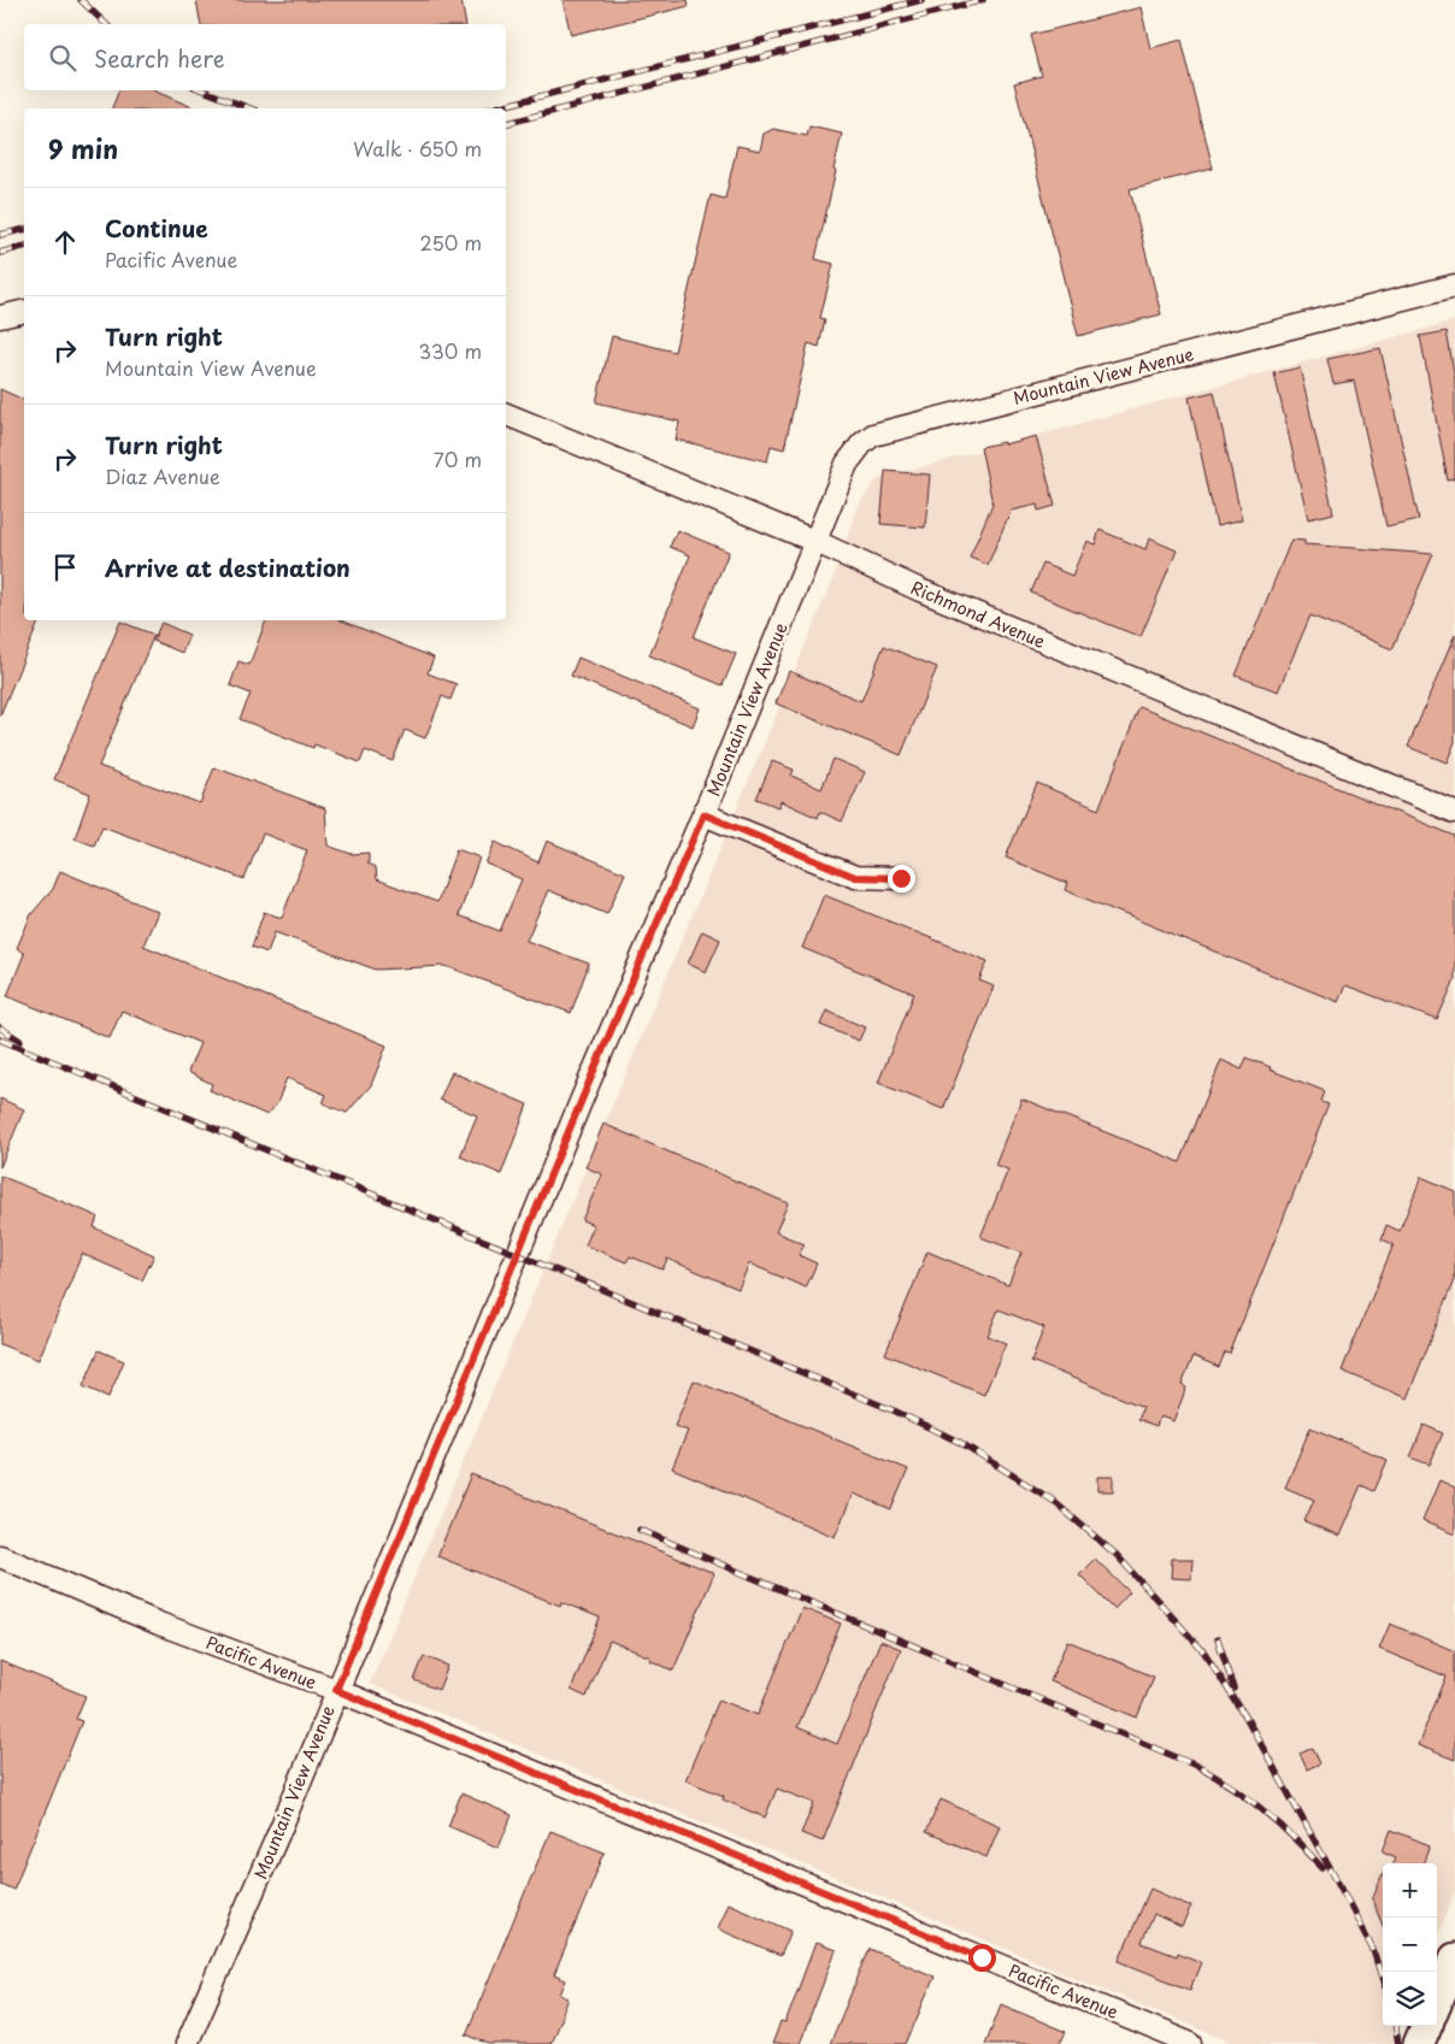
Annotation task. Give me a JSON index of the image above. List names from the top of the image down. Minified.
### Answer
{"streets":{"street":["Mountain View Avenue","Richmond Avenue","Pacific Avenue"]},"crossings":[["Mountain View Avenue","Richmond Avenue"],["Mountain View Avenue","Pacific Avenue"]],"page":{"search":"Search here","heading":["9 min","Walk · 650 m"],"list":[["Continue","Pacific Avenue","250 m"],["Turn right","Mountain View Avenue","330 m"],["Turn right","Diaz Avenue","70 m"],"Arrive at destination"],"map_buttons":["+","−"]}}
